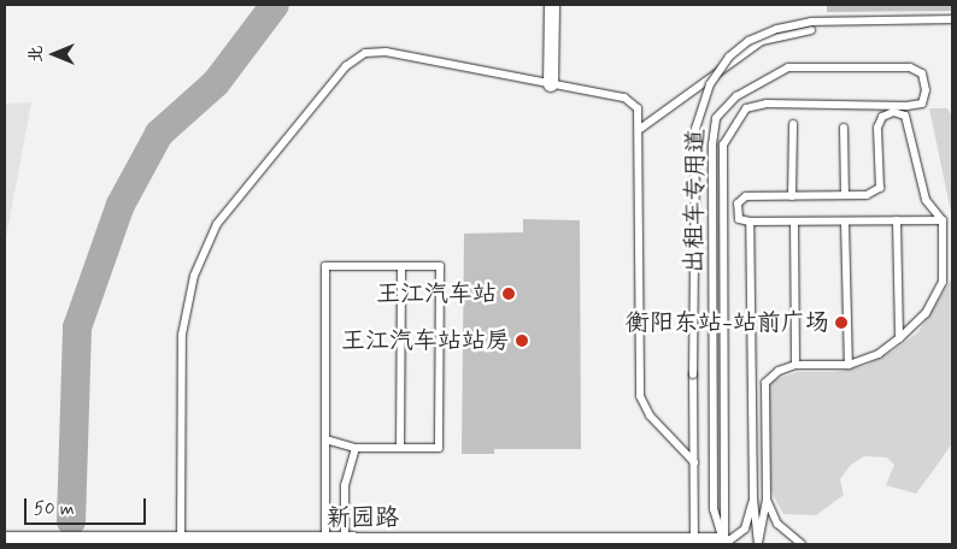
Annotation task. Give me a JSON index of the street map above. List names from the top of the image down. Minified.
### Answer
{"streets":{"main road":["新园路"],"lane":["出租车专用道"]},"crossings":[["出租车专用道","新园路"]],"places":["王江汽车站","衡阳东站-站前广场","王江汽车站站房"],"scale_bar":"50 m","north":"left"}
